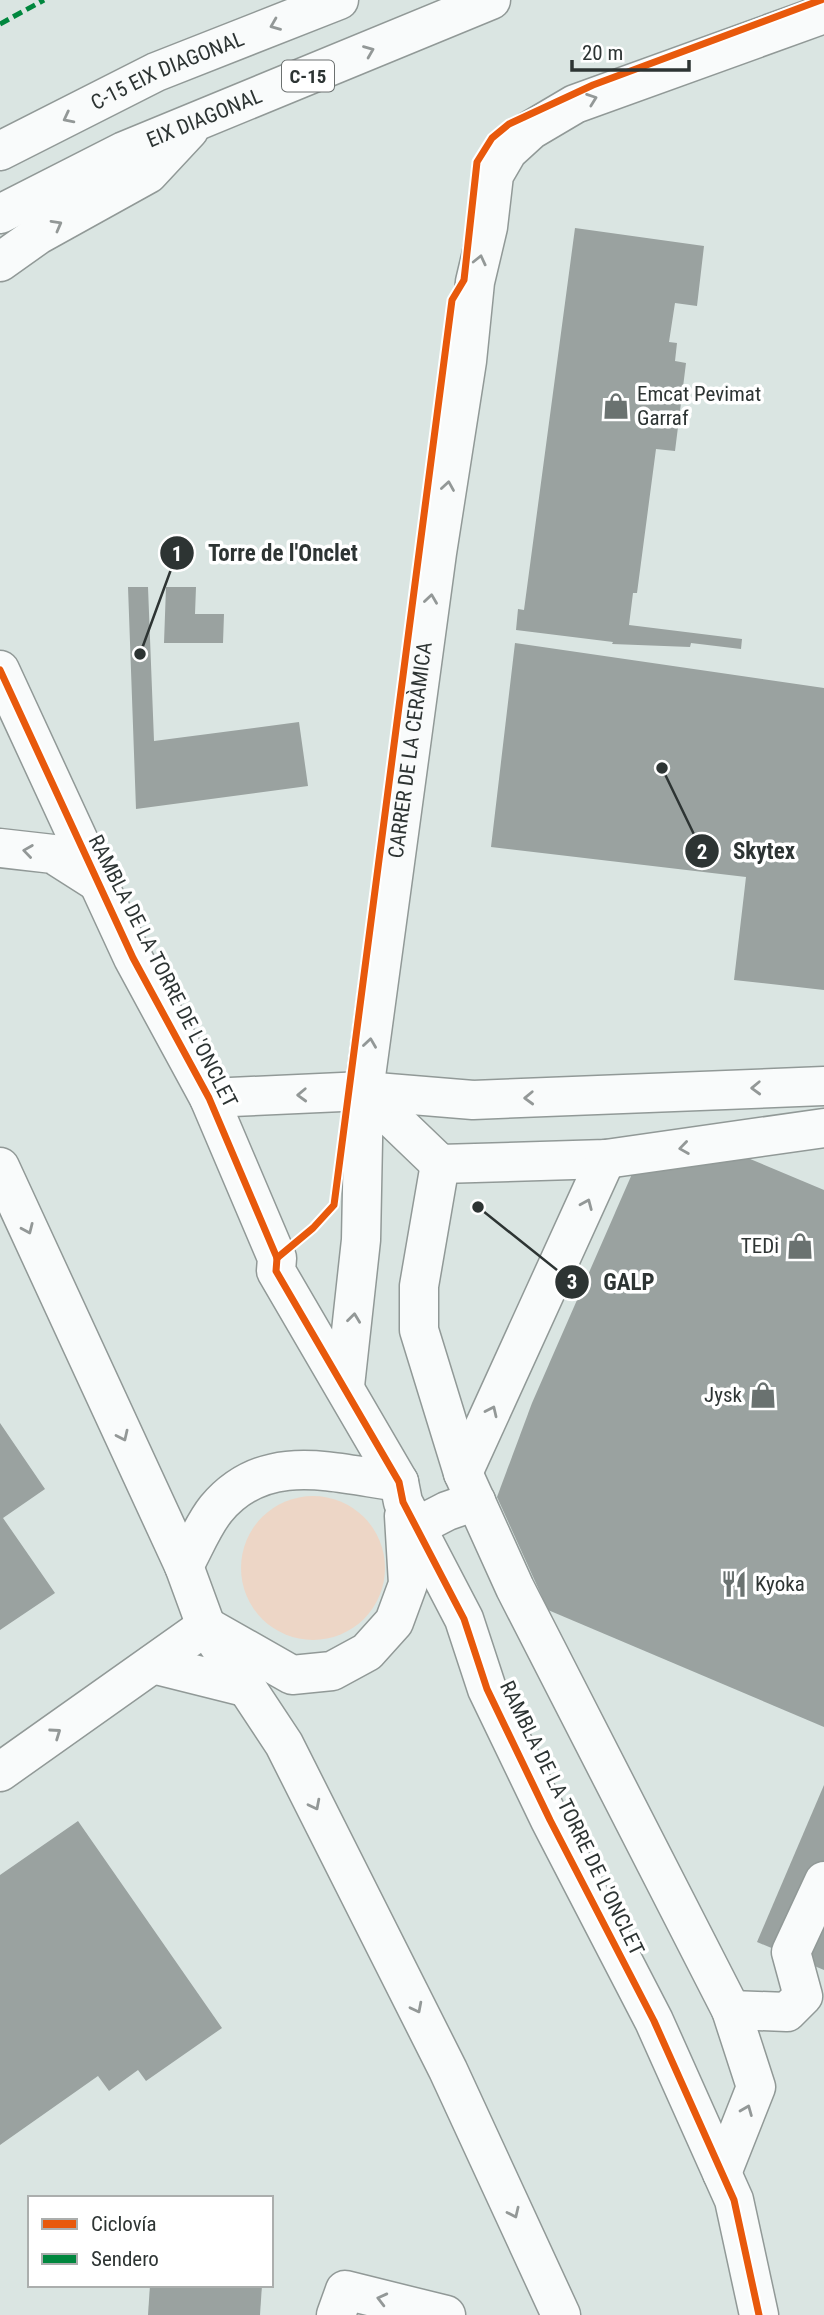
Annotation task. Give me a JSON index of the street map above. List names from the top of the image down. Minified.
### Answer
{"streets":{"main road":["C-15 EIX DIAGONAL","C-15","EIX DIAGONAL","CARRER DE LA CERÀMICA","RAMBLA DE LA TORRE DE L'ONCLET"]},"crossings":[["CARRER DE LA CERÀMICA","RAMBLA DE LA TORRE DE L'ONCLET"]],"one_way":["EIX DIAGONAL","CARRER DE LA CERÀMICA"],"places":{"shop":["Emcat Pevimat Garraf","TEDi","Jysk"],"other":["Torre de l'Onclet","Skytex","GALP"],"restaurant":["Kyoka"]},"legend":["Ciclovía","Sendero"],"scale_bar":"20 m"}
